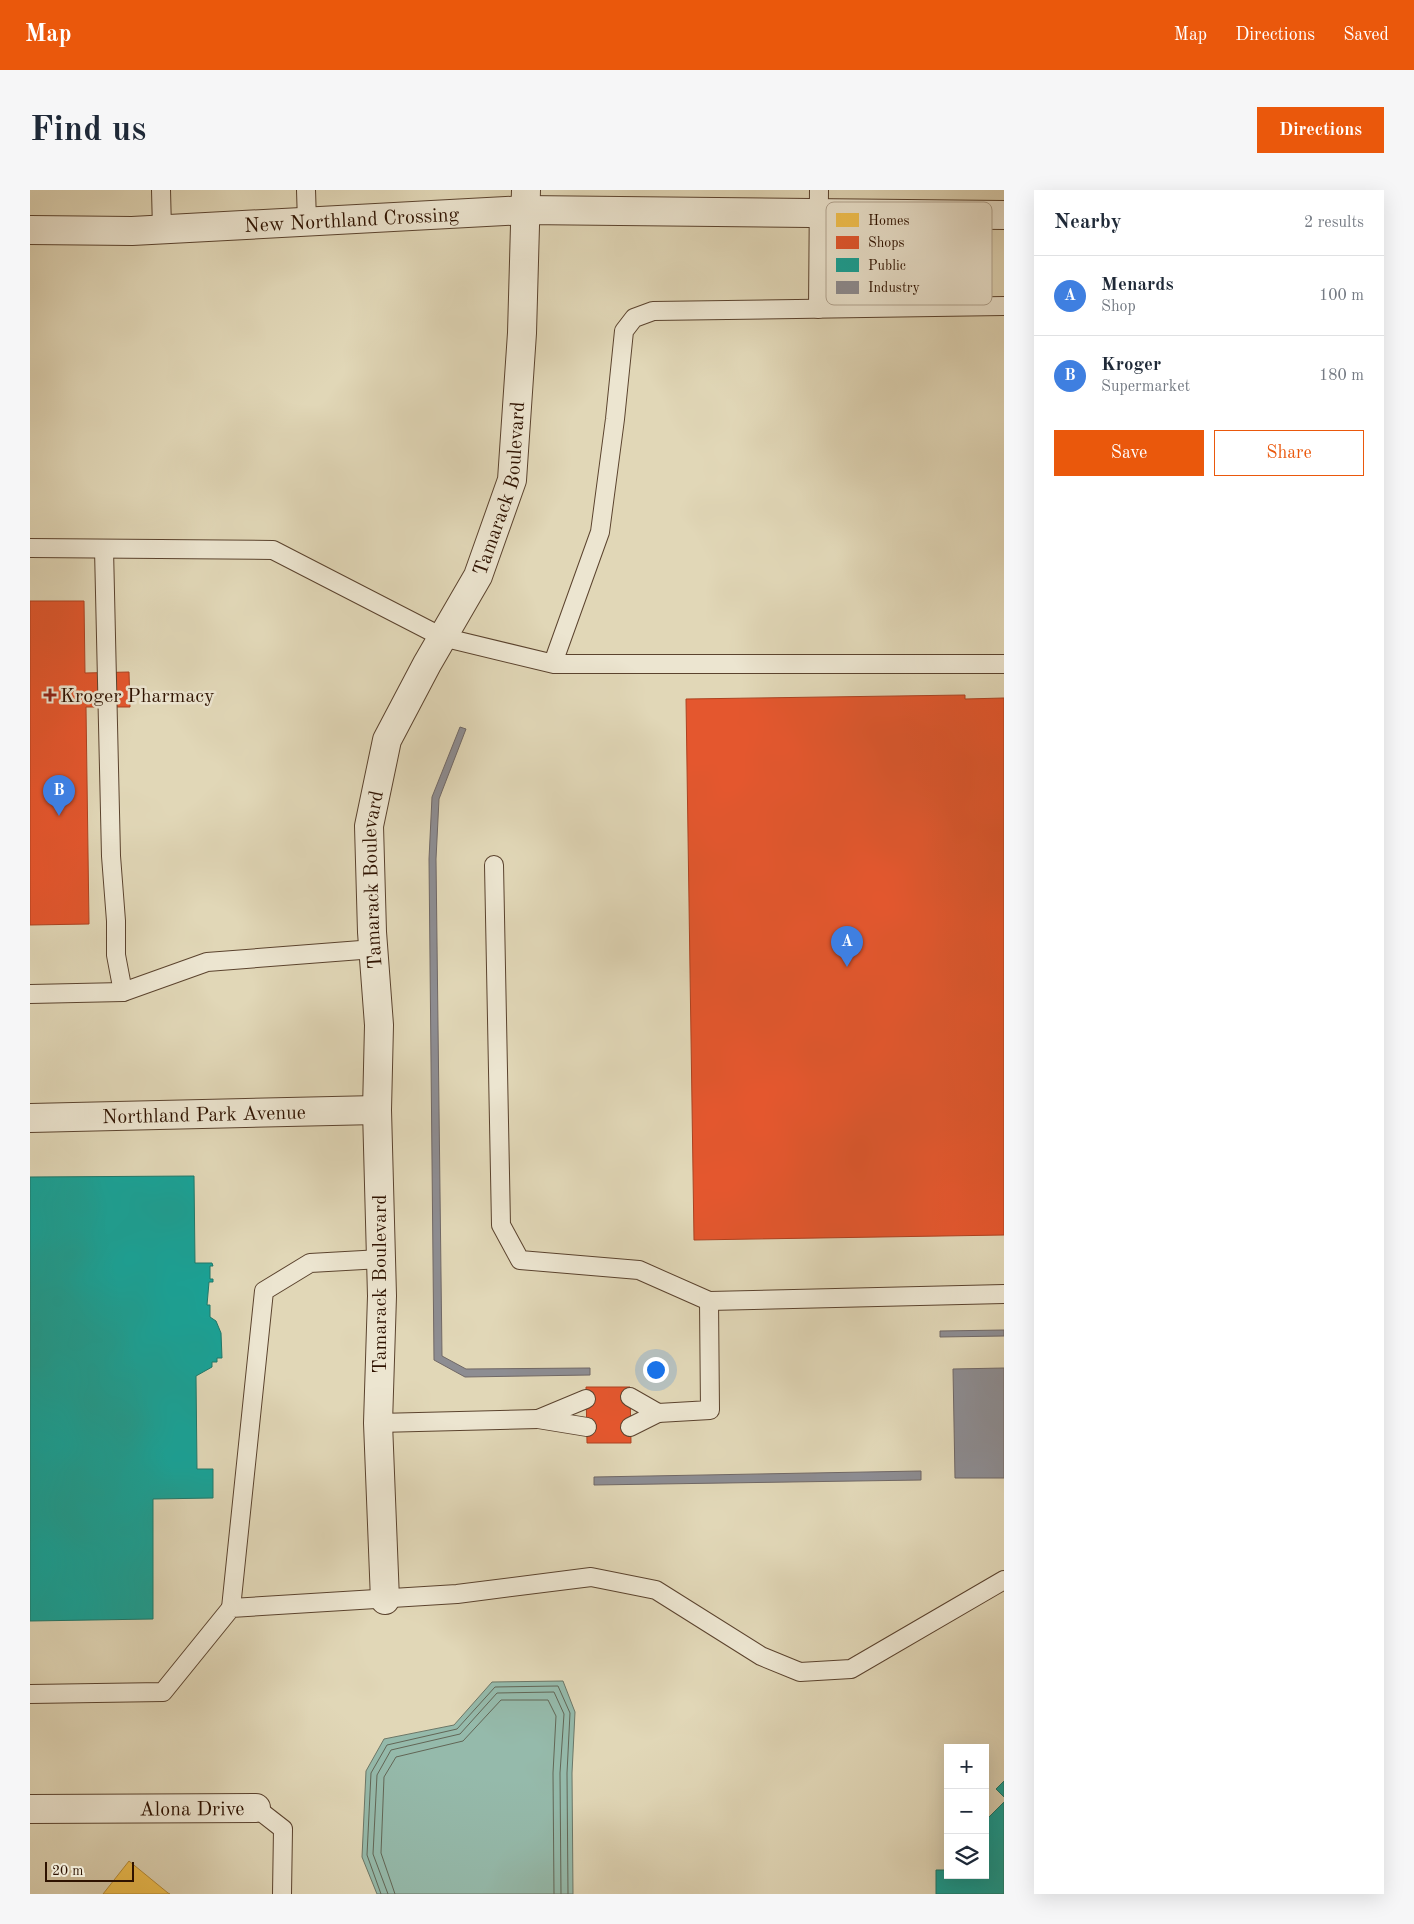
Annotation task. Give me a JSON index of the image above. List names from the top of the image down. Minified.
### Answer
{"streets":{"street":["New Northland Crossing","Tamarack Boulevard","Northland Park Avenue","Alona Drive"]},"crossings":[["New Northland Crossing","Tamarack Boulevard"],["Tamarack Boulevard","Northland Park Avenue"]],"places":{"health":["Kroger Pharmacy"]},"legend":["Homes","Shops","Public","Industry"],"scale_bar":"20 m","page":{"header":"Map","nav":["Map","Directions","Saved"],"buttons":["Directions",["Save","Share"]],"title":"Find us","heading":["Nearby","2 results"],"list":[{"mark":"A","name":"Menards","note":"Shop","value":"100 m"},{"mark":"B","name":"Kroger","note":"Supermarket","value":"180 m"}],"pins":["B","A"],"map_buttons":["+","−"],"scale":"20 m"}}
